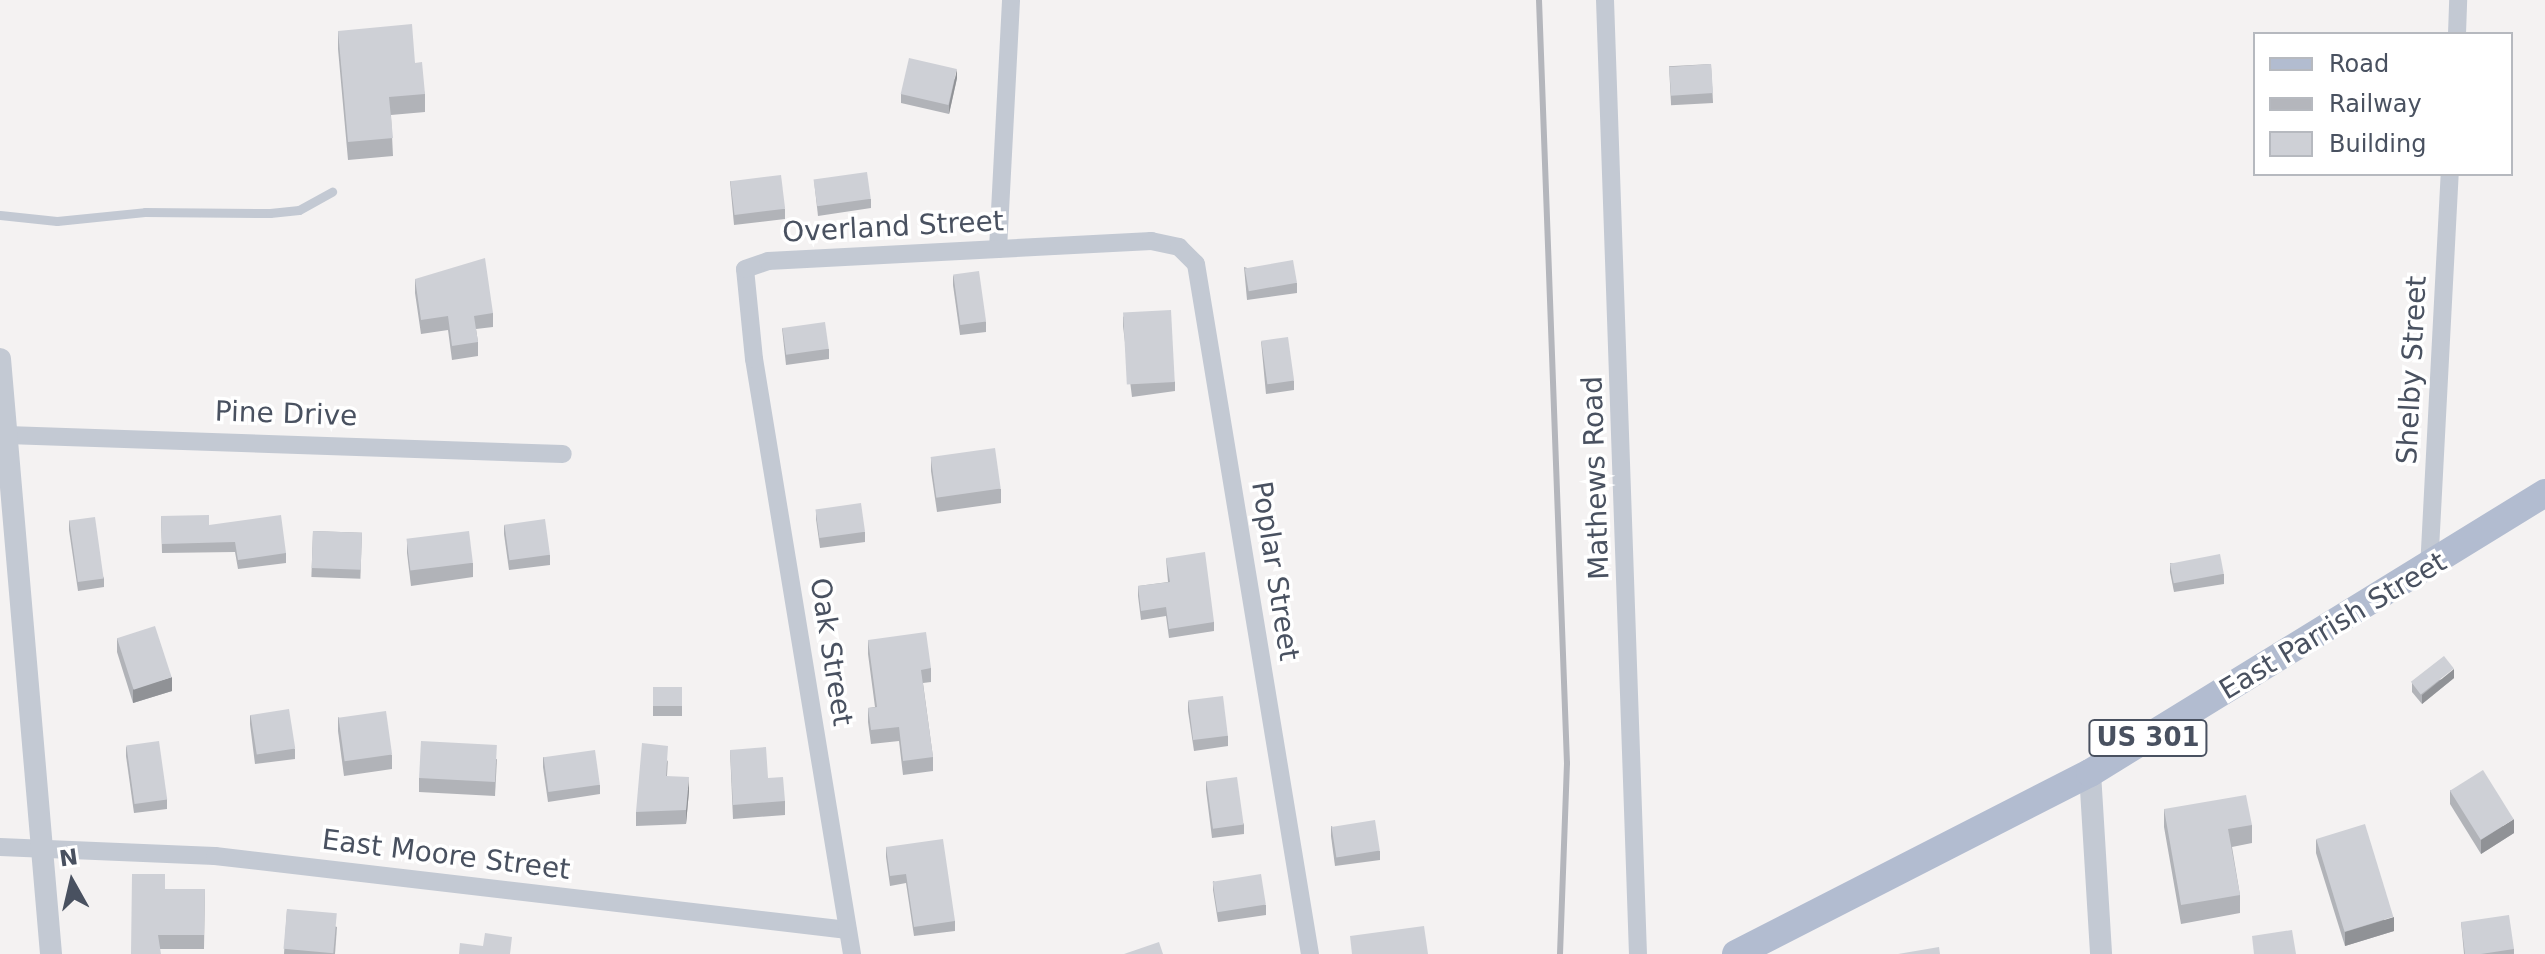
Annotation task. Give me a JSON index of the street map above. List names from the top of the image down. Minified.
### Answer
{"streets":{"main road":["East Parrish Street","US 301"],"street":["Overland Street","Shelby Street","Pine Drive","Mathews Road","Poplar Street","Oak Street","East Moore Street"]},"crossings":[["Overland Street","Poplar Street"],["Overland Street","Oak Street"],["Shelby Street","East Parrish Street"],["Oak Street","East Moore Street"]],"legend":["Road","Railway","Building"],"north":"top"}
